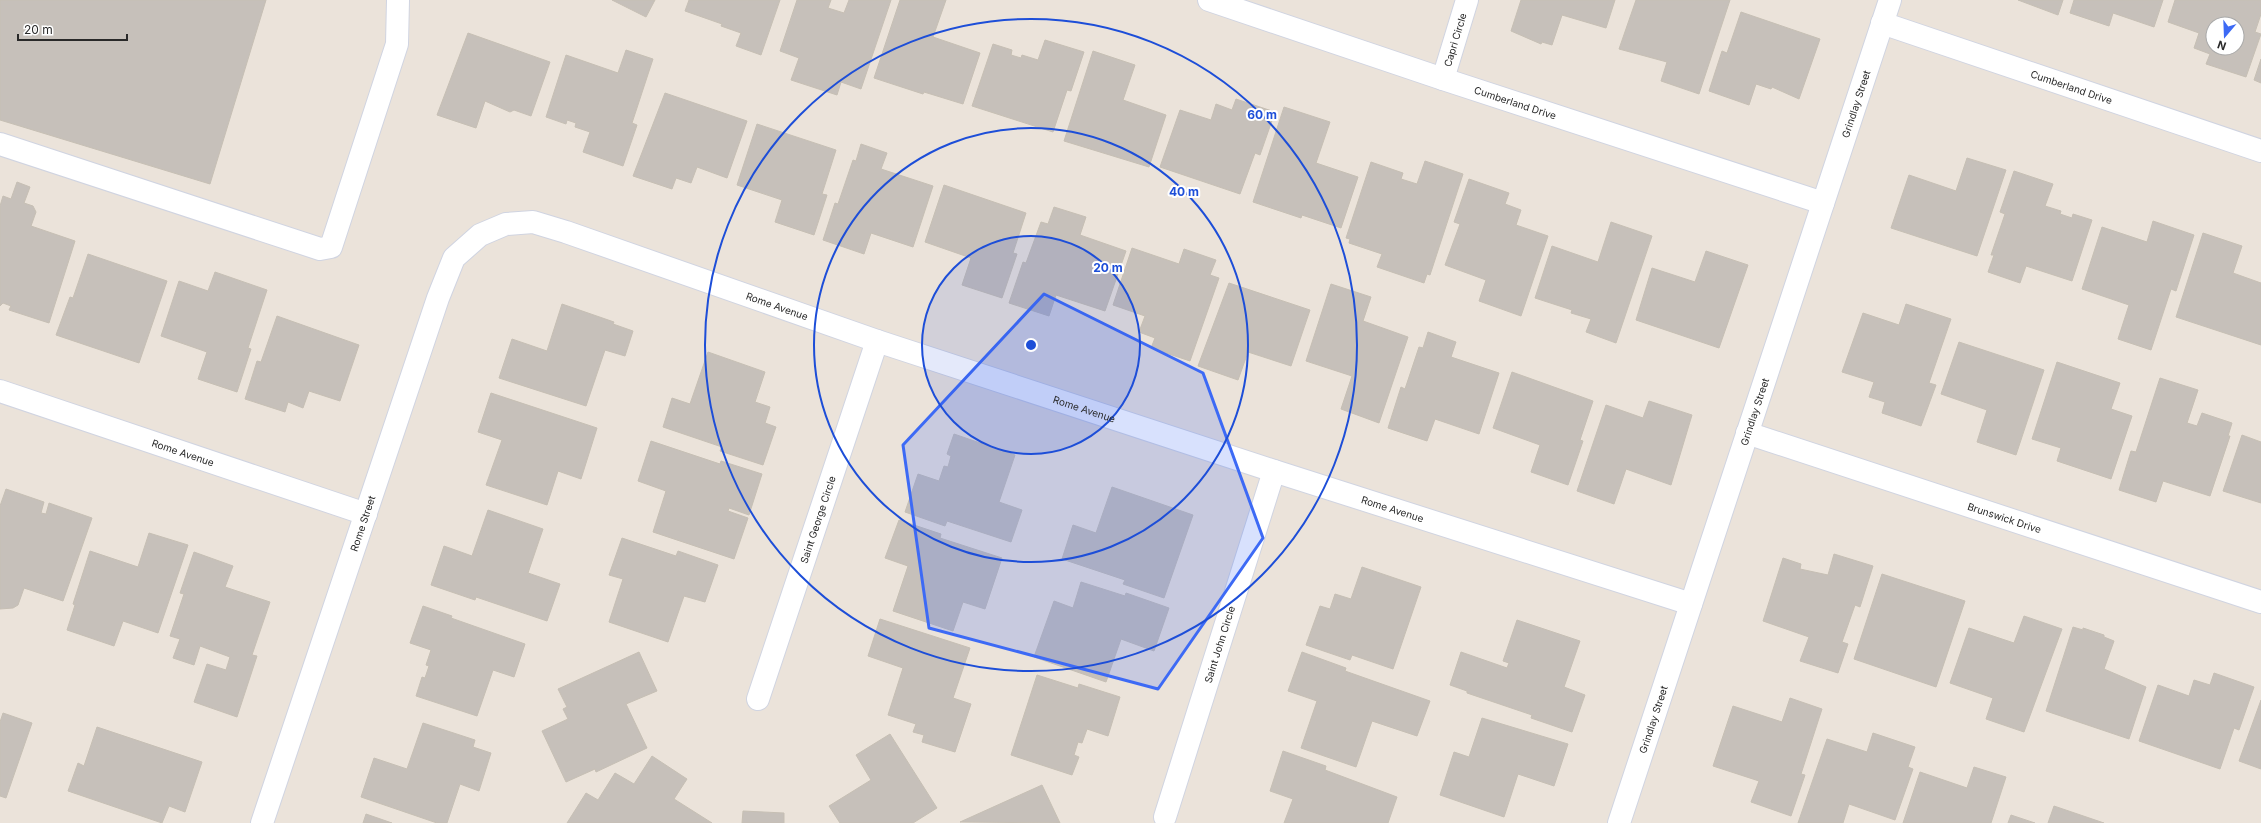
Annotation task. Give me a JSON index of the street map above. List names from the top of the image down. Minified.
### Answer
{"streets":{"street":["Capri Circle","Cumberland Drive","Grindlay Street","Rome Avenue","Brunswick Drive","Saint George Circle","Rome Street","Saint John Circle"]},"crossings":[["Capri Circle","Cumberland Drive"],["Cumberland Drive","Grindlay Street"],["Grindlay Street","Rome Avenue"],["Grindlay Street","Brunswick Drive"],["Rome Avenue","Saint George Circle"],["Rome Avenue","Rome Street"],["Rome Avenue","Saint John Circle"]],"scale_bar":"20 m","north":"bottom","rings":["60 m","40 m","20 m"]}
